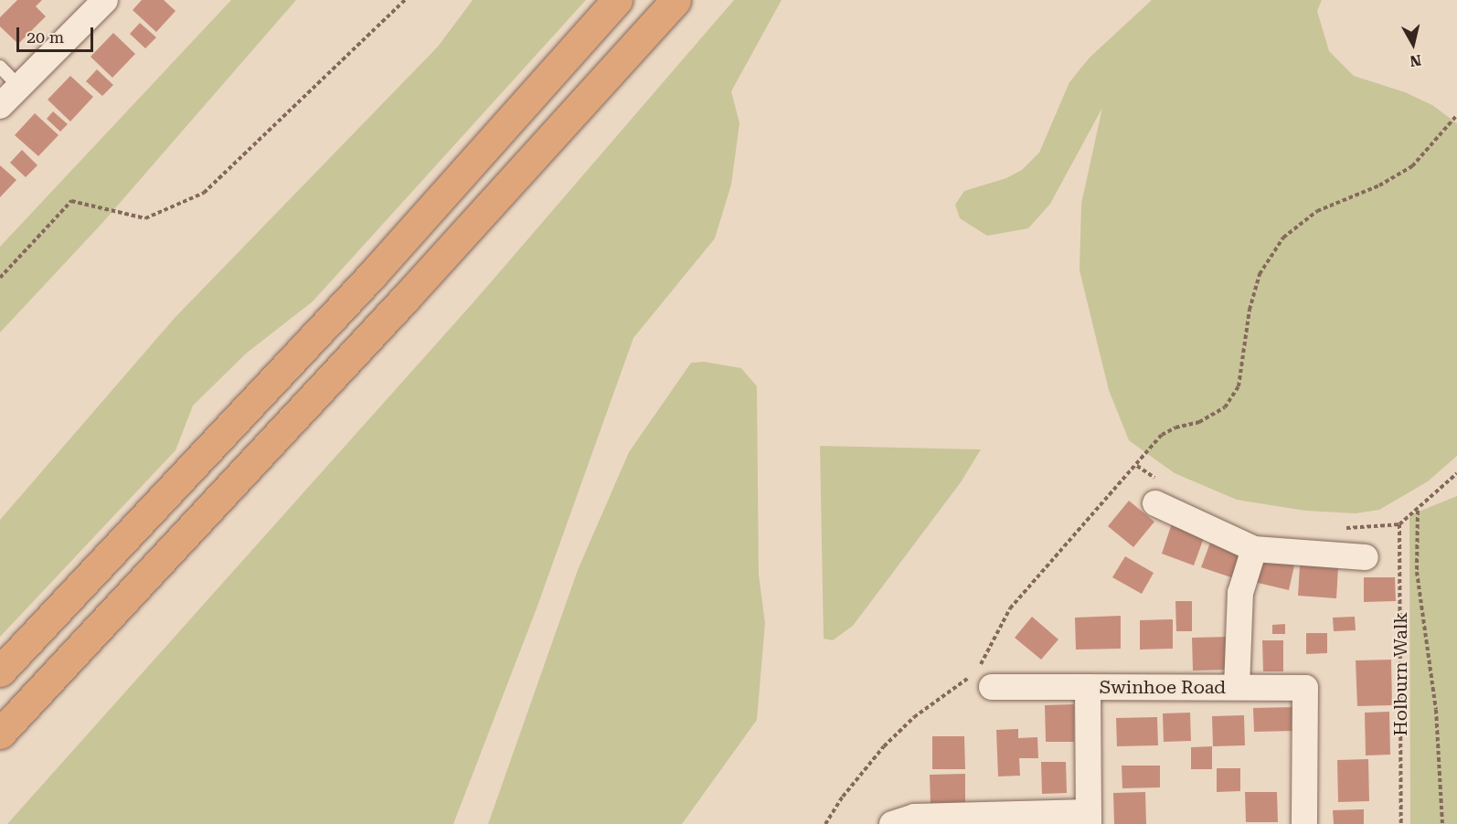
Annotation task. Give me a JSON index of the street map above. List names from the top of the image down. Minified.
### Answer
{"streets":{"street":["Swinhoe Road"],"path":["Holburn Walk"]},"scale_bar":"20 m","north":"bottom"}
